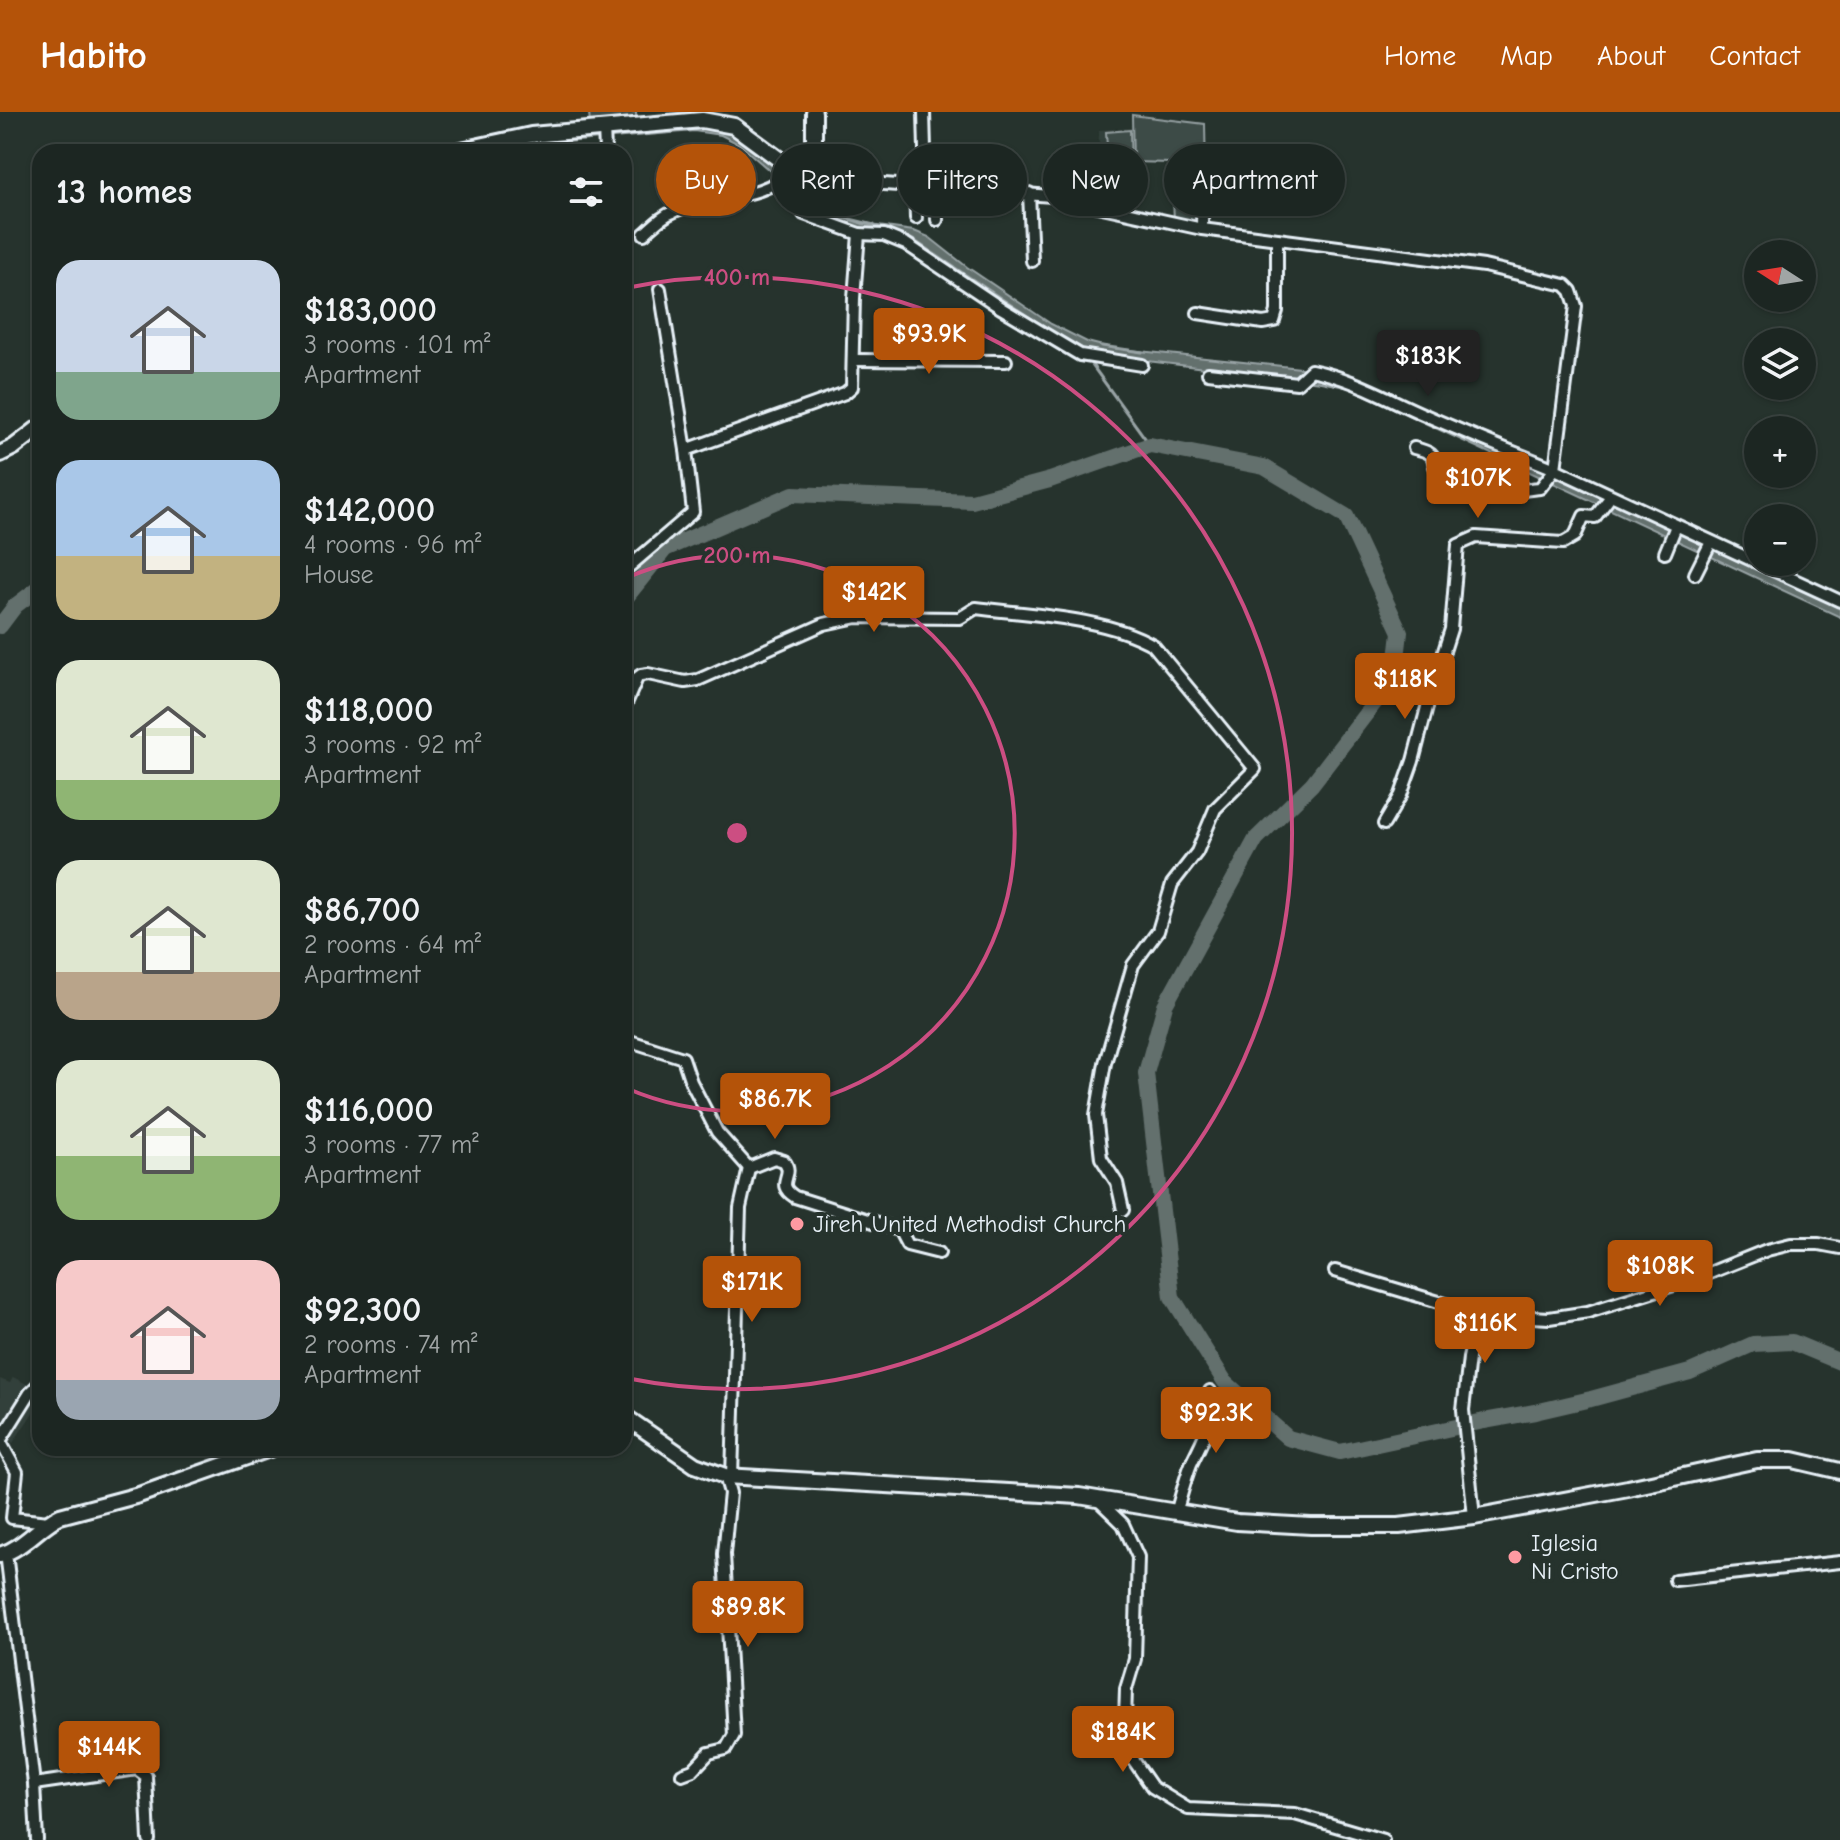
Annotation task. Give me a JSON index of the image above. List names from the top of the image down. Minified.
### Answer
{"places":["Jireh United Methodist Church","Iglesia Ni Cristo"],"north":"left","page":{"header":"Habito","nav":["Home","Map","About","Contact"],"chip":["Buy","Rent","Filters","New","Apartment"],"heading":"13 homes","map_buttons":["+","−"],"list":[{"name":"$183,000","note":"3 rooms · 101 m² · Apartment"},{"name":"$142,000","note":"4 rooms · 96 m² · House"},{"name":"$118,000","note":"3 rooms · 92 m² · Apartment"},{"name":"$86,700","note":"2 rooms · 64 m² · Apartment"},{"name":"$116,000","note":"3 rooms · 77 m² · Apartment"},{"name":"$92,300","note":"2 rooms · 74 m² · Apartment"}],"price":["$93.9K","$183K","$107K","$142K","$118K","$86.7K","$108K","$171K","$116K","$92.3K","$89.8K","$184K","$144K"]},"rings":["400 m","200 m"]}
